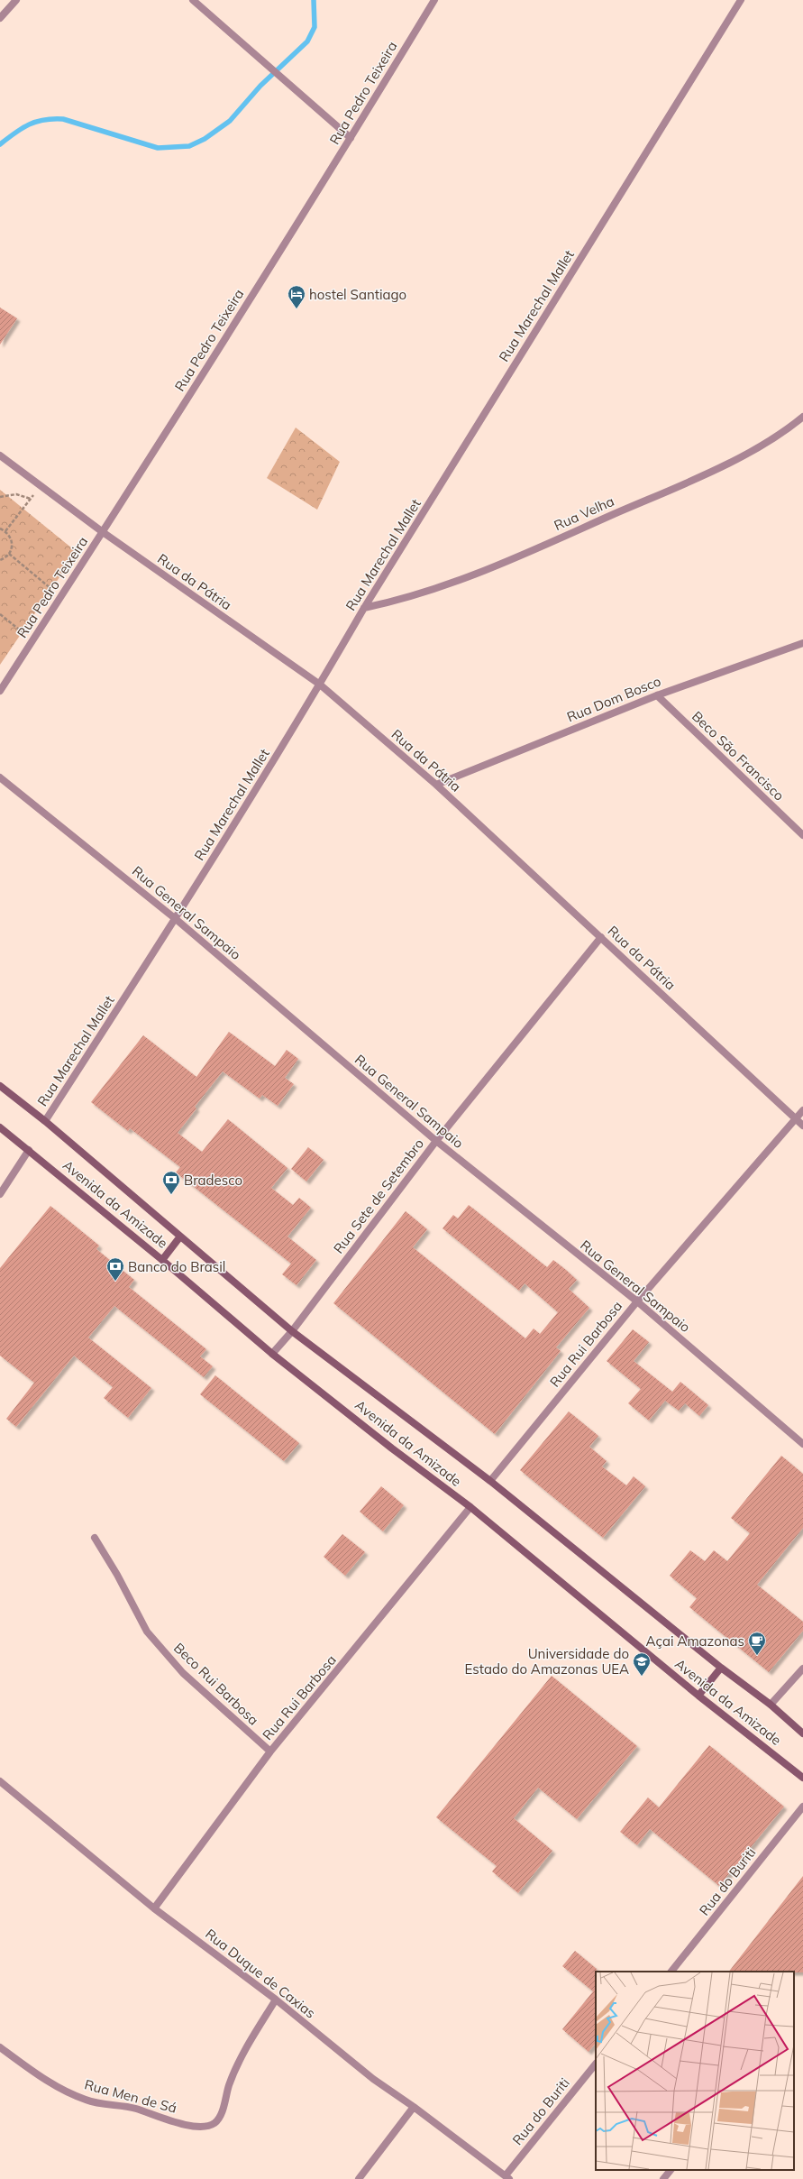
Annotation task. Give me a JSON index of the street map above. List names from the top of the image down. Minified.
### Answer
{"streets":{"main road":["Avenida da Amizade"],"street":["Rua Pedro Teixeira","Rua Marechal Mallet","Rua Velha","Rua da Pátria","Rua Dom Bosco","Beco São Francisco","Rua General Sampaio","Rua Sete de Setembro","Rua Rui Barbosa","Beco Rui Barbosa","Rua do Buriti","Rua Duque de Caxias","Rua Men de Sá"]},"crossings":[["Rua Pedro Teixeira","Rua da Pátria"],["Rua Marechal Mallet","Rua Velha"],["Rua Marechal Mallet","Rua da Pátria"],["Rua Marechal Mallet","Rua General Sampaio"],["Rua Marechal Mallet","Avenida da Amizade"],["Rua da Pátria","Rua Dom Bosco"],["Rua da Pátria","Rua Sete de Setembro"],["Rua da Pátria","Rua Rui Barbosa"],["Rua Dom Bosco","Beco São Francisco"],["Rua General Sampaio","Rua Sete de Setembro"],["Rua General Sampaio","Rua Rui Barbosa"],["Rua Sete de Setembro","Avenida da Amizade"],["Avenida da Amizade","Rua Rui Barbosa"],["Rua Rui Barbosa","Beco Rui Barbosa"],["Rua Rui Barbosa","Rua Duque de Caxias"],["Rua do Buriti","Rua Duque de Caxias"],["Rua Duque de Caxias","Rua Men de Sá"]],"places":{"hotel":["hostel Santiago"],"bank":["Bradesco","Banco do Brasil"],"cafe":["Açai Amazonas"],"school or university":["Universidade do Estado do Amazonas UEA"]}}
